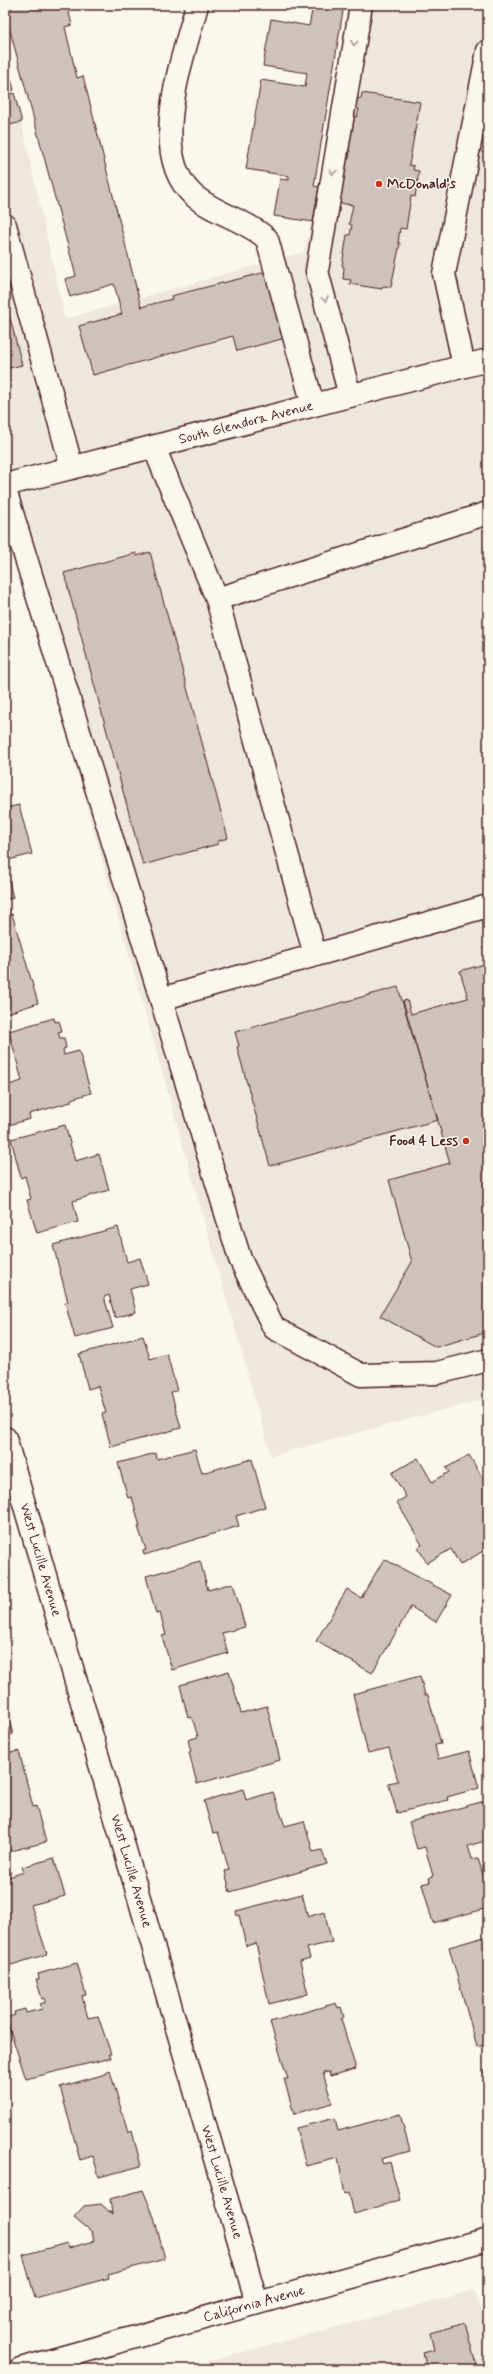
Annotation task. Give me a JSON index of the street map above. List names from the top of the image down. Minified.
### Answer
{"streets":{"street":["South Glendora Avenue","West Lucille Avenue","California Avenue"]},"crossings":[["West Lucille Avenue","California Avenue"]],"places":["McDonald's","Food 4 Less"]}
